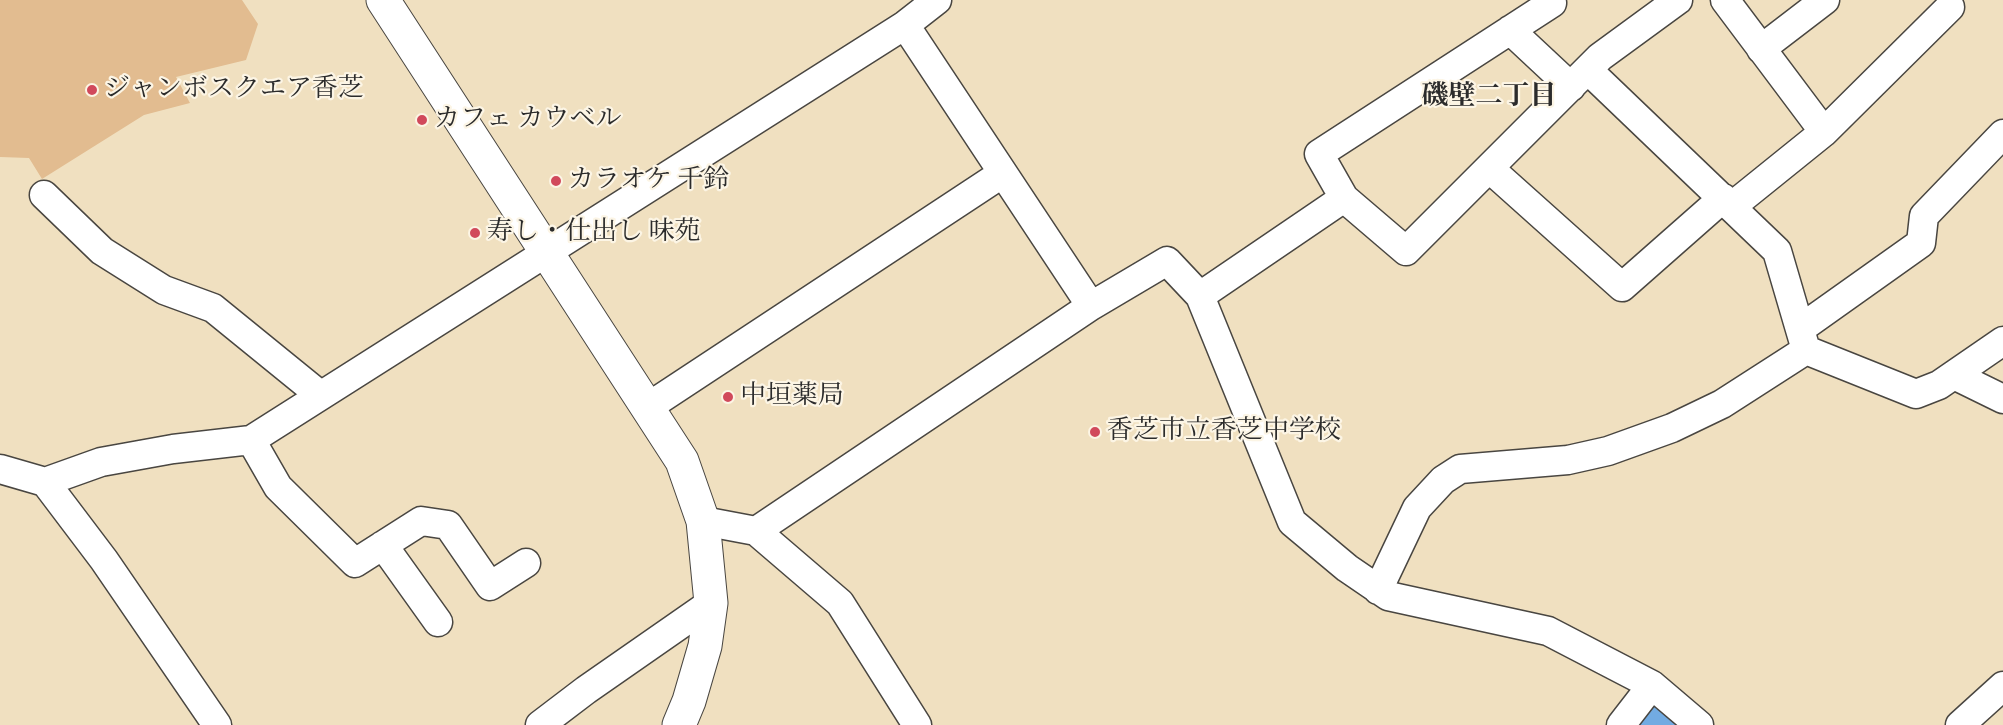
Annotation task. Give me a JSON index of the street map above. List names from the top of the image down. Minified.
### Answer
{"districts":["磯壁二丁目"],"places":["ジャンボスクエア香芝","カフェ カウベル","カラオケ 千鈴","寿し・仕出し 味苑","中垣薬局","香芝市立香芝中学校"]}
